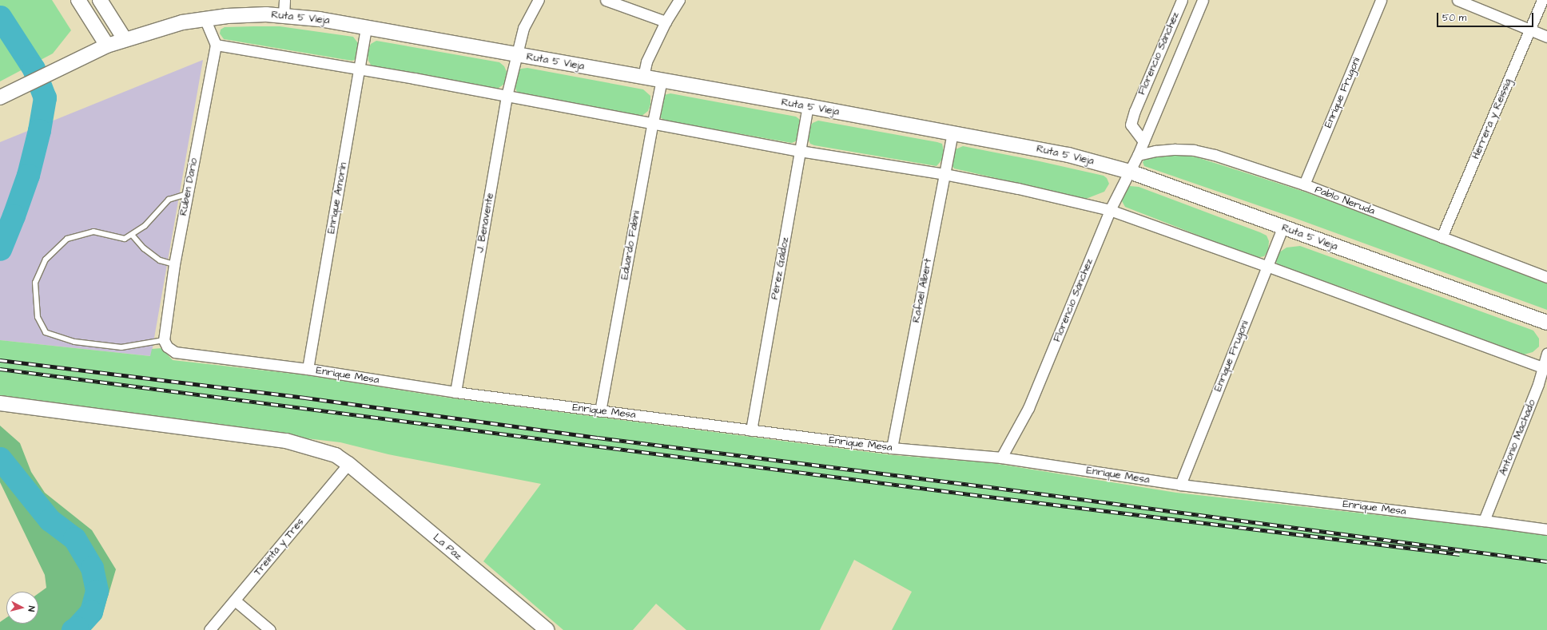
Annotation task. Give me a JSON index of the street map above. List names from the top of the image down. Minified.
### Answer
{"streets":{"street":["Ruta 5 Vieja","Florencio Sánchez","Enrique Frugoni","Herrera y Reissig","Ruben Darío","Enrique Amorín","Pablo Neruda","J. Benavente","Eduardo Fabini","Pérez Galdoz","Rafael Albert","Enrique Mesa","Antonio Machado","Treinta y Tres","La Paz"]},"crossings":[["Ruta 5 Vieja","Florencio Sánchez"],["Ruta 5 Vieja","Enrique Frugoni"],["Ruta 5 Vieja","Enrique Amorín"],["Ruta 5 Vieja","J. Benavente"],["Ruta 5 Vieja","Eduardo Fabini"],["Ruta 5 Vieja","Pérez Galdoz"],["Ruta 5 Vieja","Rafael Albert"],["Florencio Sánchez","Pablo Neruda"],["Florencio Sánchez","Enrique Mesa"],["Enrique Frugoni","Pablo Neruda"],["Enrique Frugoni","Enrique Mesa"],["Herrera y Reissig","Pablo Neruda"],["Ruben Darío","Enrique Mesa"],["Enrique Amorín","Enrique Mesa"],["J. Benavente","Enrique Mesa"],["Eduardo Fabini","Enrique Mesa"],["Pérez Galdoz","Enrique Mesa"],["Rafael Albert","Enrique Mesa"],["Enrique Mesa","Antonio Machado"],["Treinta y Tres","La Paz"]],"scale_bar":"50 m","north":"right"}
